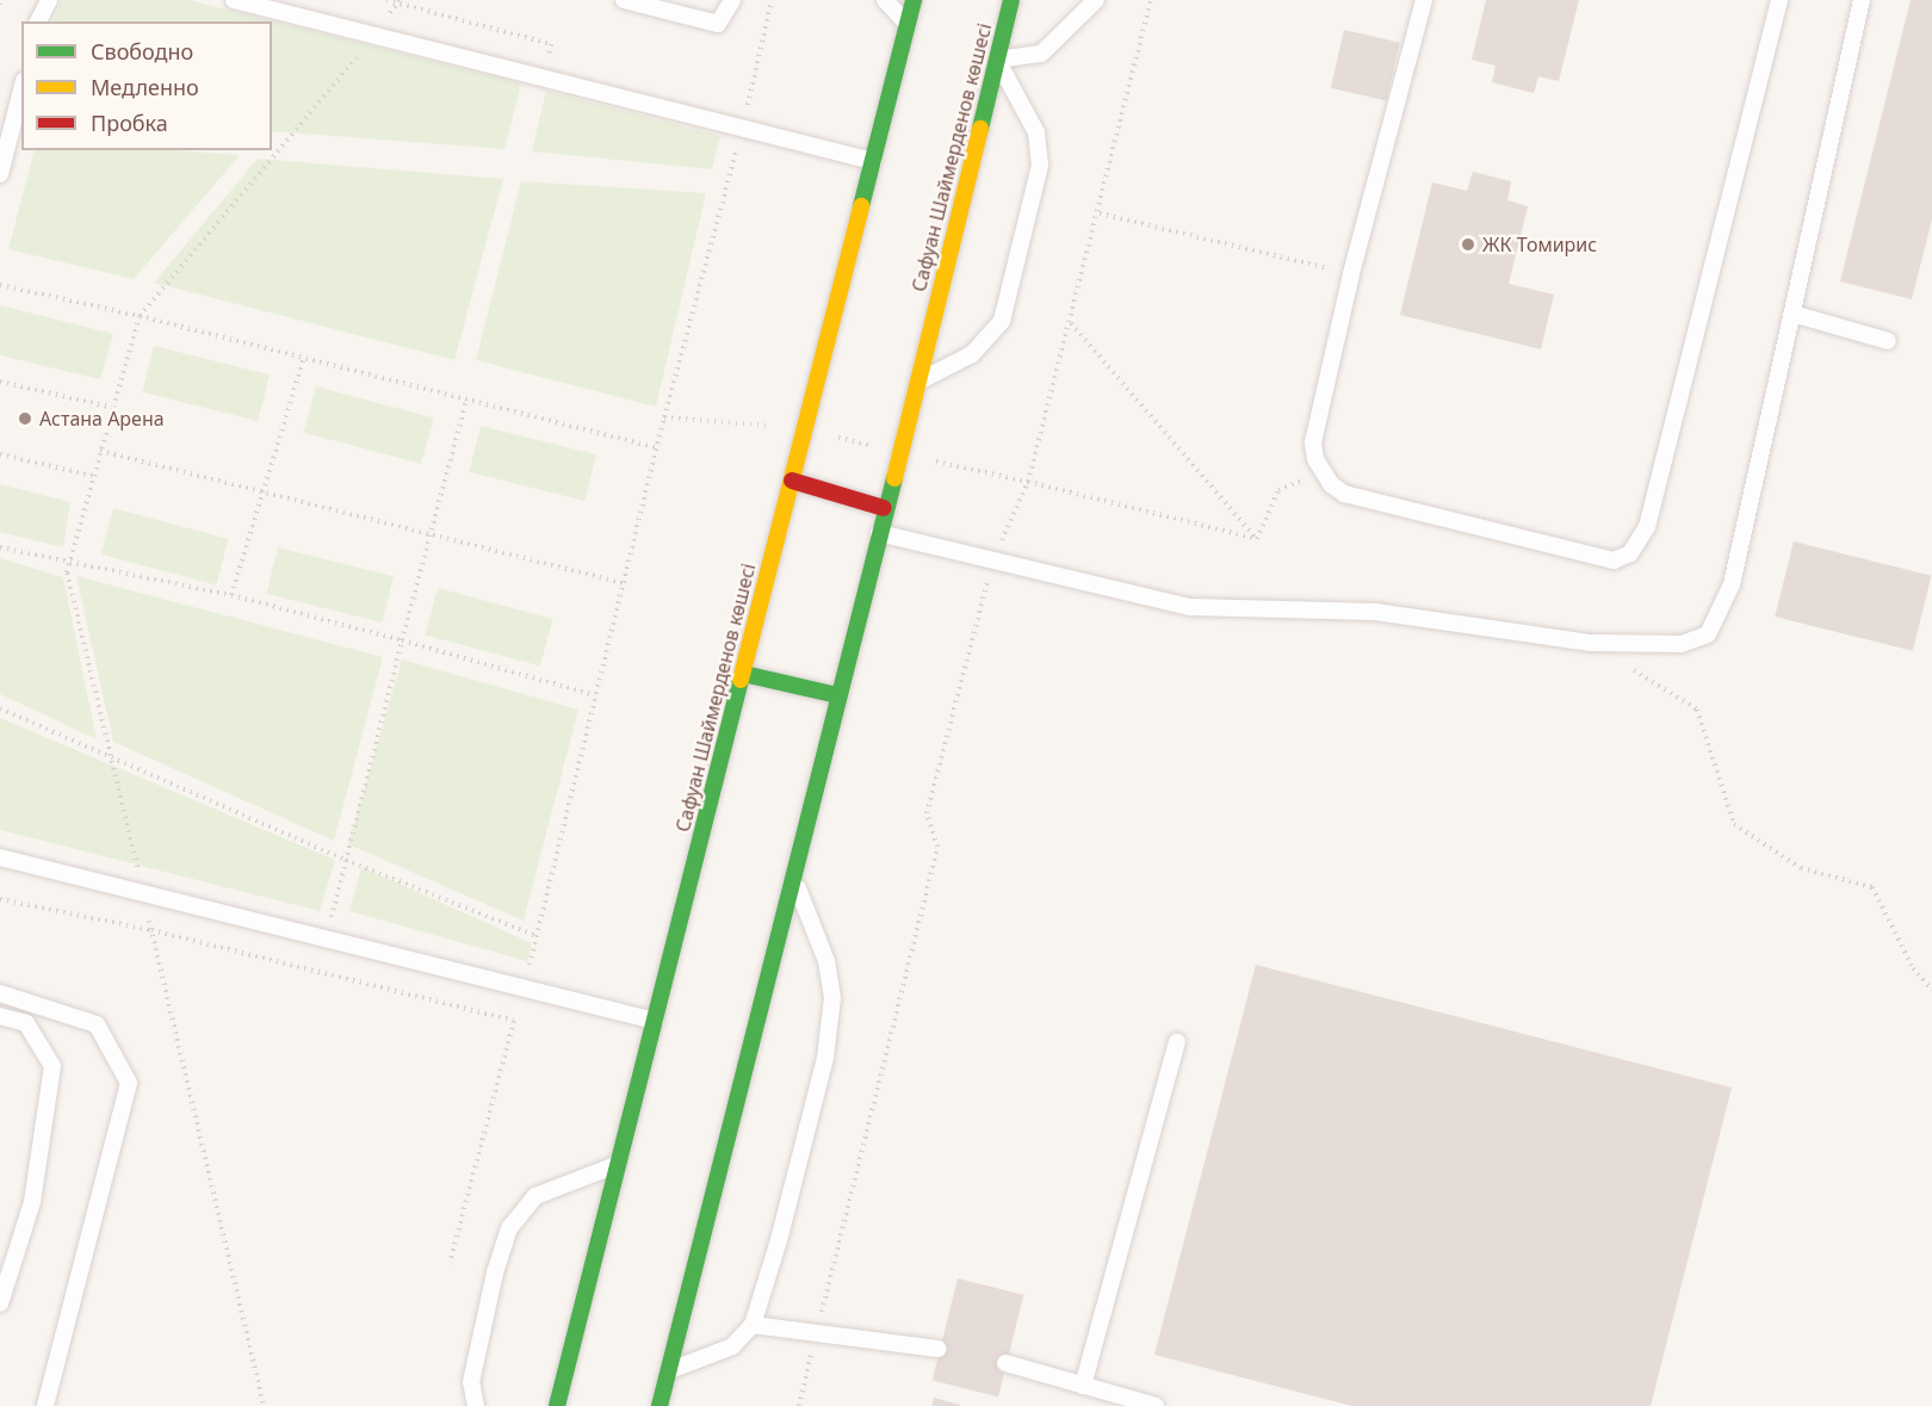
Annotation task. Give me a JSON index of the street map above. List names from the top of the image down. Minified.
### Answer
{"streets":{"main road":["Сафуан Шаймерденов көшесі"]},"places":["ЖК Томирис","Астана Арена"],"legend":["Свободно","Медленно","Пробка"]}
